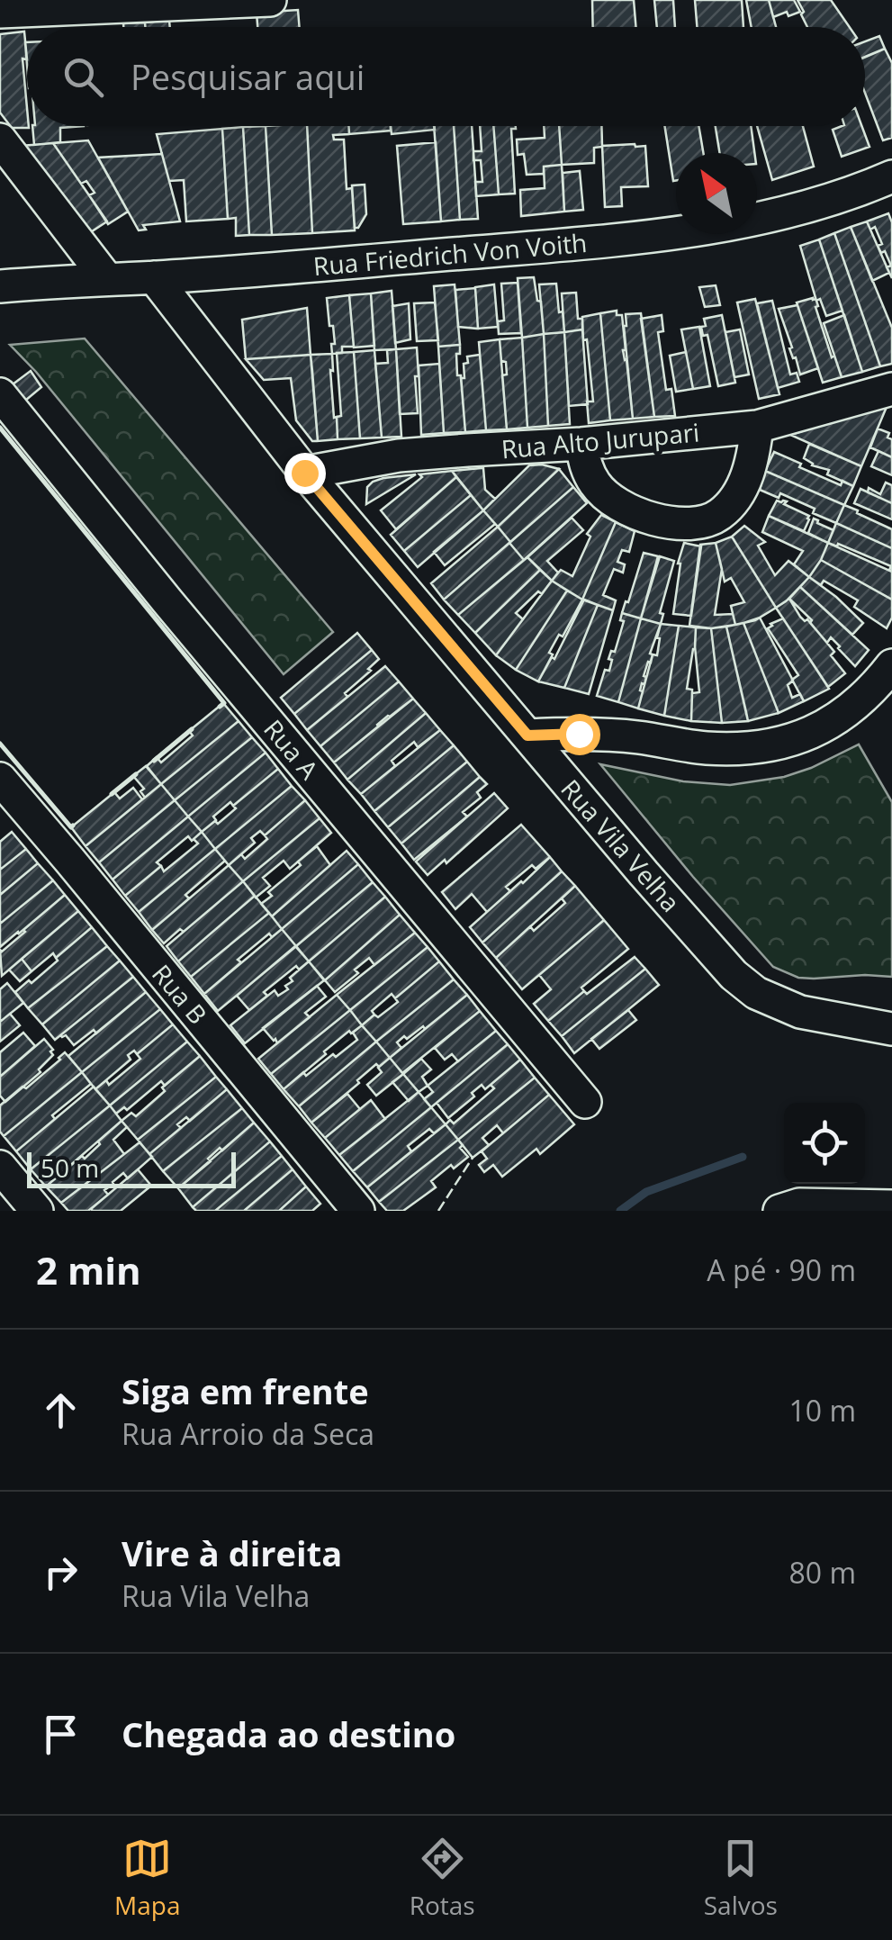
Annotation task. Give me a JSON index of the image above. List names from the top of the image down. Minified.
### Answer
{"streets":{"street":["Rua Friedrich Von Voith","Rua Alto Jurupari","Rua A","Rua Vila Velha","Rua B"]},"crossings":[["Rua Friedrich Von Voith","Rua Vila Velha"],["Rua Alto Jurupari","Rua Vila Velha"]],"scale_bar":"50 m","north":"top left","page":{"search":"Pesquisar aqui","scale":"50 m","heading":["2 min","A pé · 90 m"],"list":[["Siga em frente","Rua Arroio da Seca","10 m"],["Vire à direita","Rua Vila Velha","80 m"],"Chegada ao destino"],"nav":["Mapa","Rotas","Salvos"]}}
